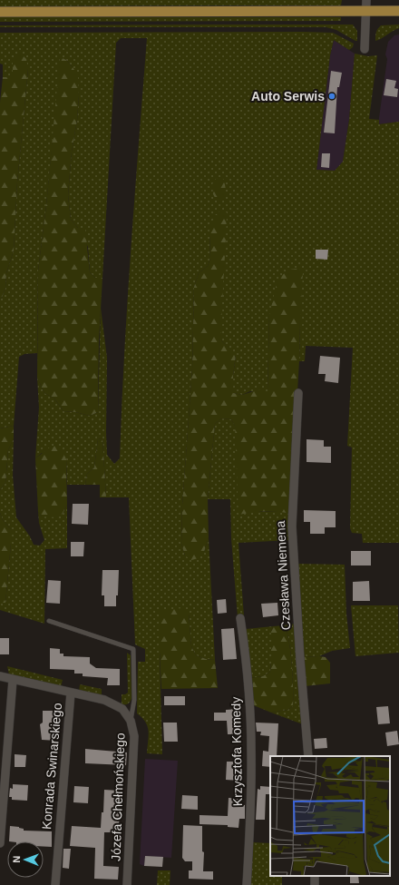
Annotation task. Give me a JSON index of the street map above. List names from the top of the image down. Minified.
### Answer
{"streets":{"street":["Czesława Niemena","Krzysztofa Komedy","Konrada Swinarskiego","Józefa Chełmońskiego"]},"crossings":[["Konrada Swinarskiego","Józefa Chełmońskiego"]],"places":["Auto Serwis"],"north":"left"}
